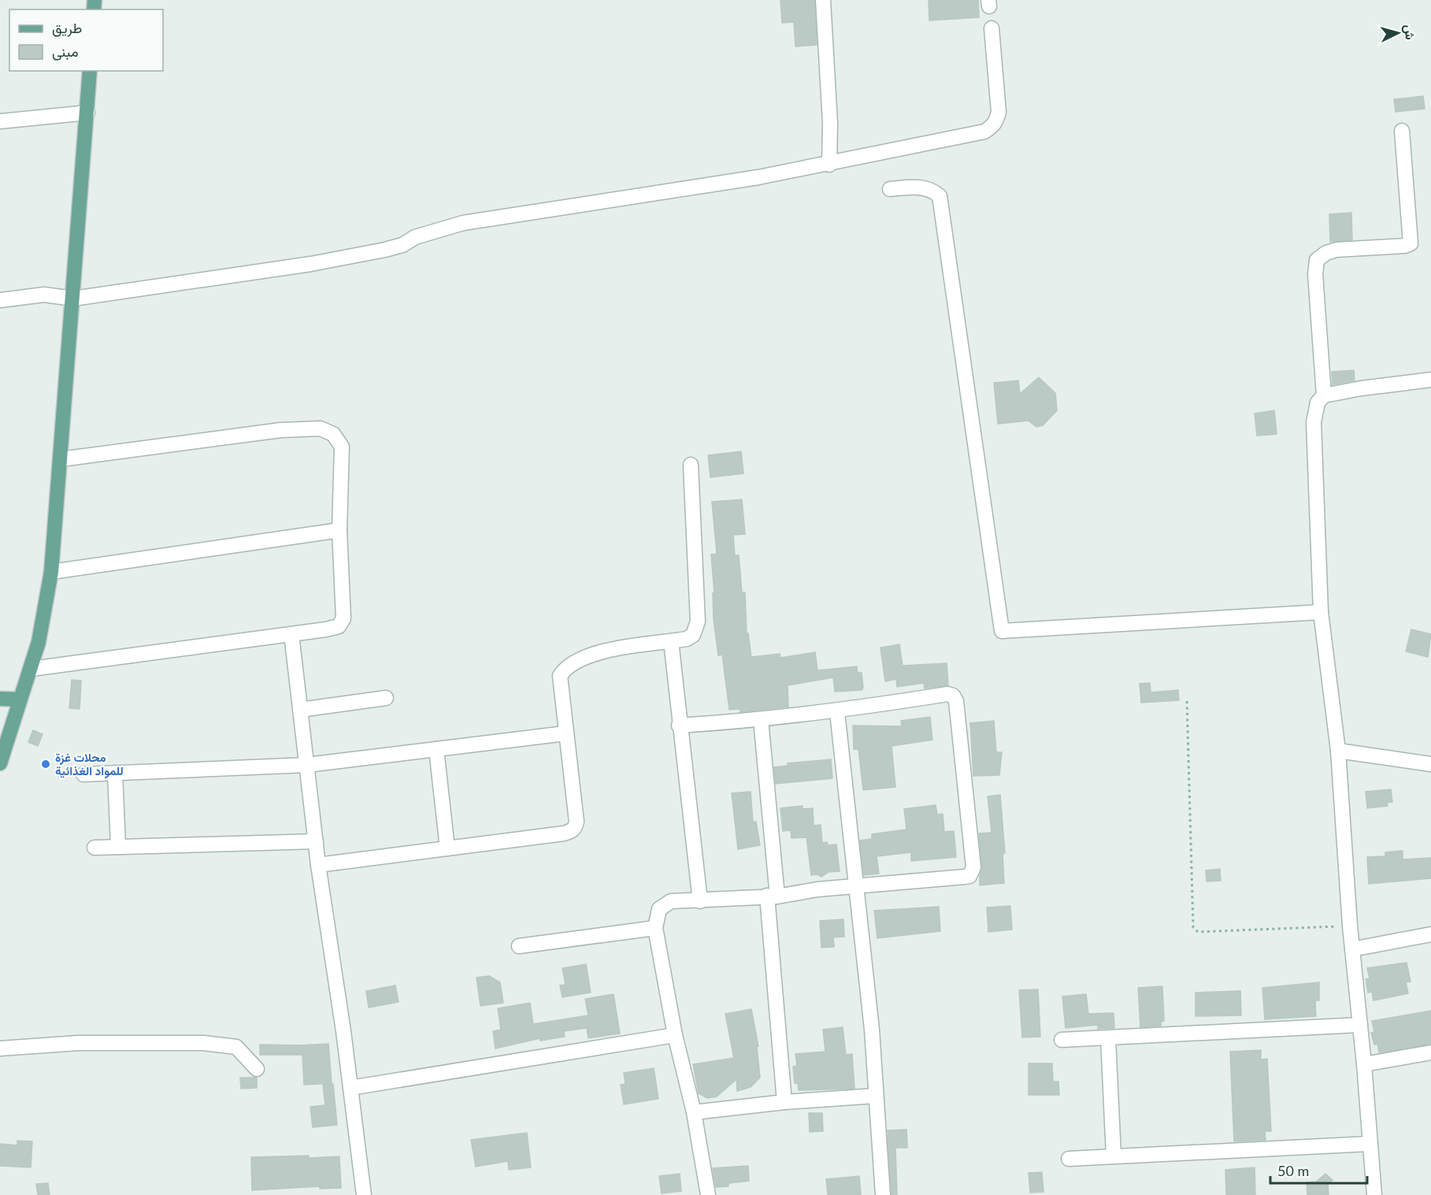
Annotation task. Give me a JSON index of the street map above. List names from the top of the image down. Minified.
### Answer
{"places":["محلات غزة للمواد الغذائية"],"legend":["طريق","مبنى"],"scale_bar":"50 m","north":"right"}
